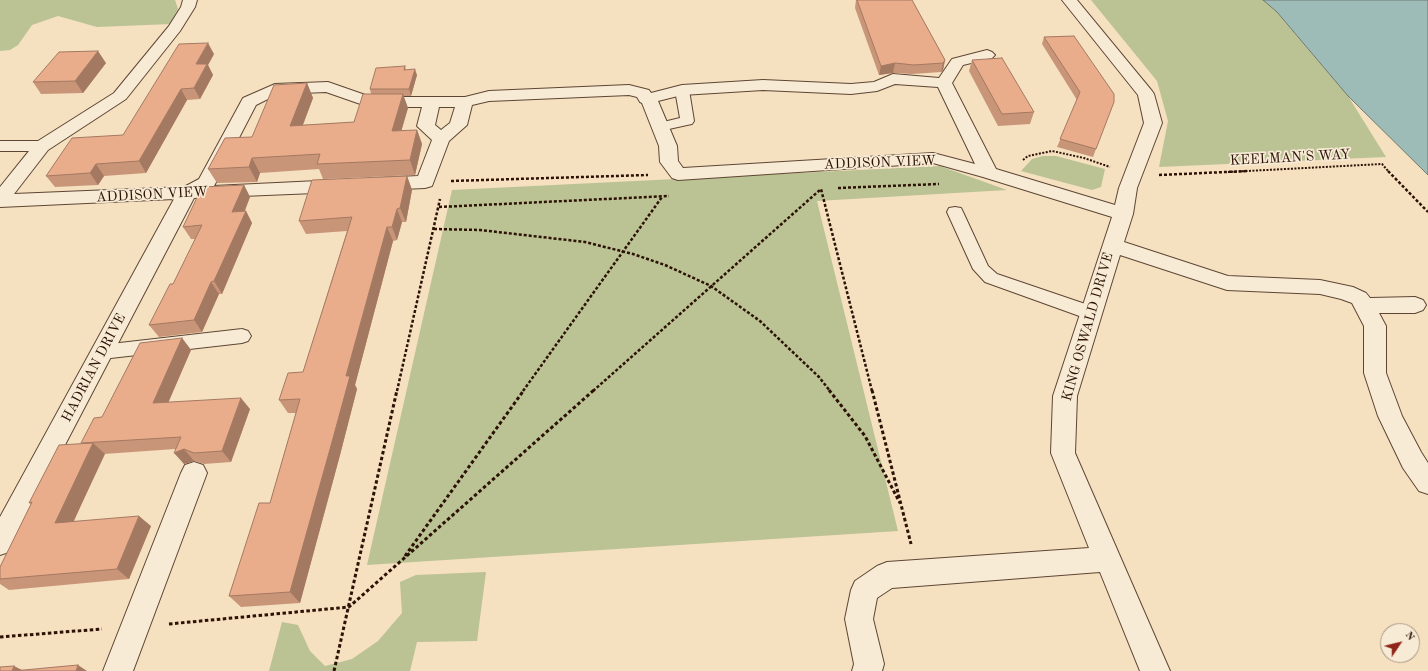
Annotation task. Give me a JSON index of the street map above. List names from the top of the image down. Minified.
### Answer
{"streets":{"street":["ADDISON VIEW","KING OSWALD DRIVE","HADRIAN DRIVE"],"path":["KEELMAN'S WAY"]},"crossings":[["KEELMAN'S WAY","KING OSWALD DRIVE"],["ADDISON VIEW","KING OSWALD DRIVE"],["ADDISON VIEW","HADRIAN DRIVE"]],"north":"top right"}
